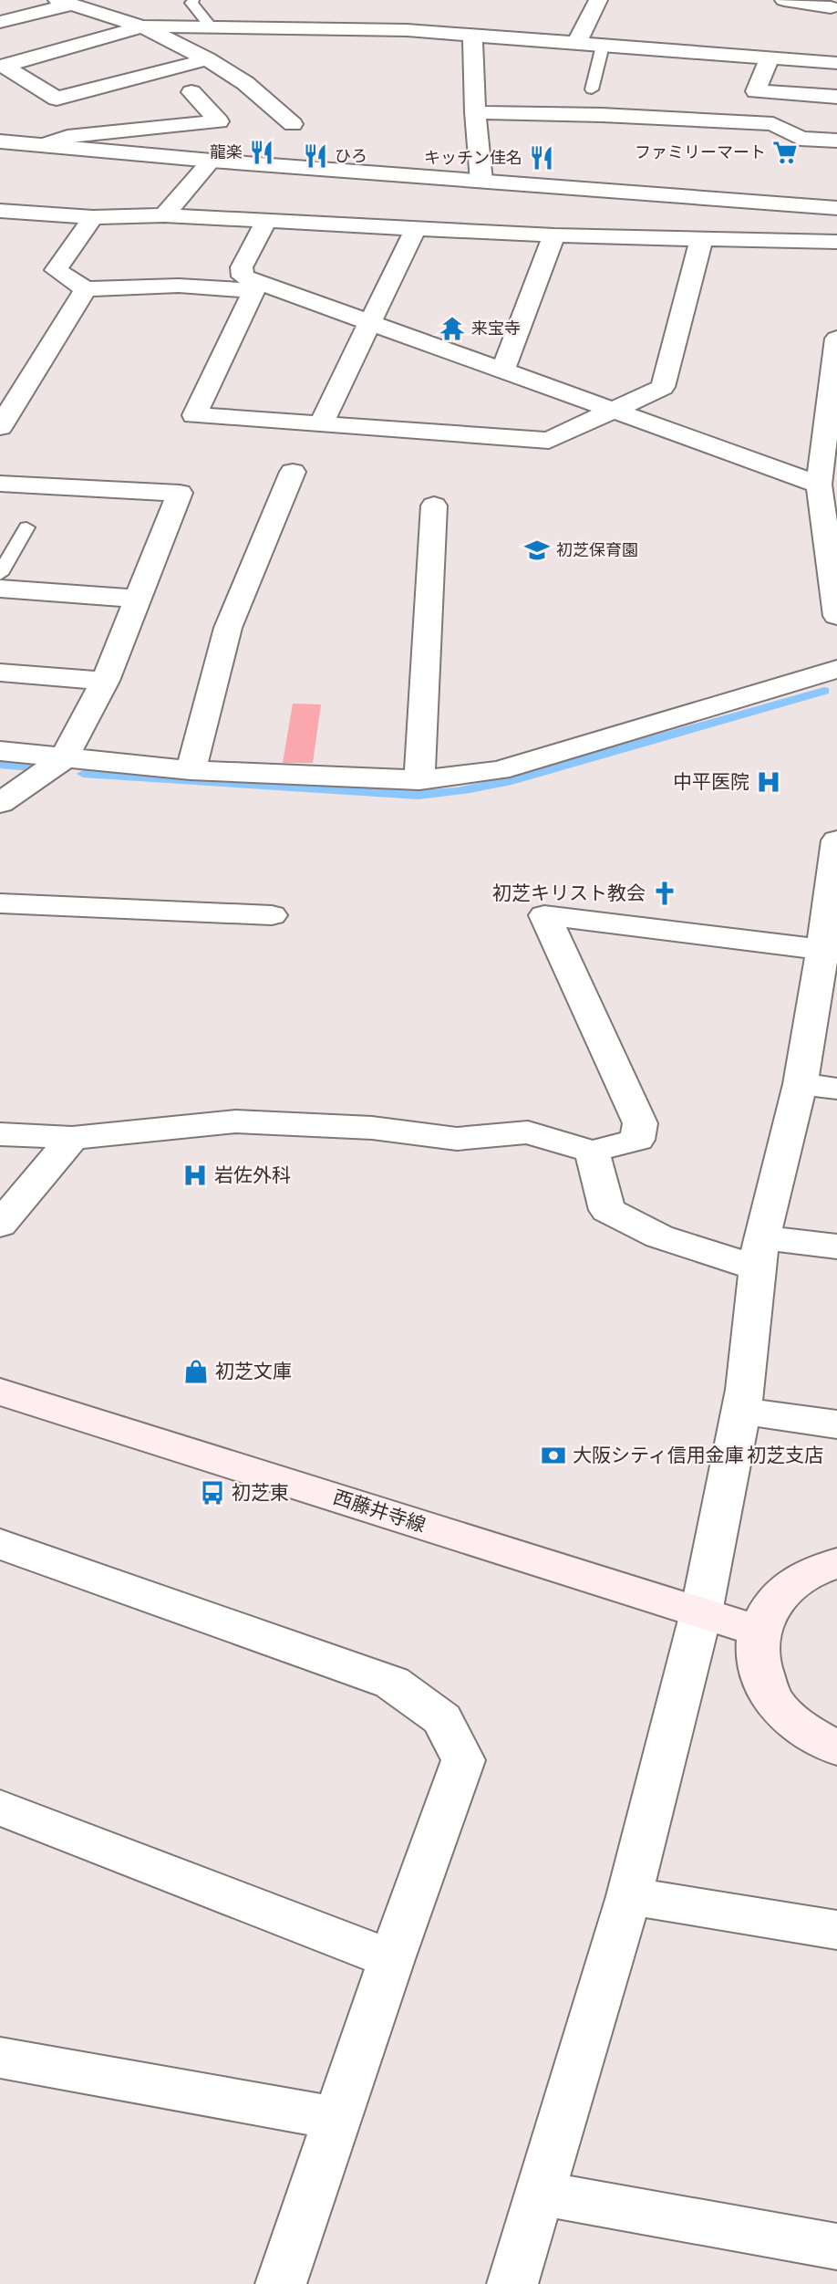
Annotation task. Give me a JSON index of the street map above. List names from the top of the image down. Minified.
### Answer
{"streets":{"main road":["西藤井寺線"]},"places":{"restaurant":["龍楽","ひろ","キッチン佳名"],"supermarket":["ファミリーマート"],"temple":["来宝寺"],"school or university":["初芝保育園"],"hospital":["中平医院","岩佐外科"],"church":["初芝キリスト教会"],"shop":["初芝文庫"],"bank":["大阪シティ信用金庫 初芝支店"],"bus stop":["初芝東"]}}
